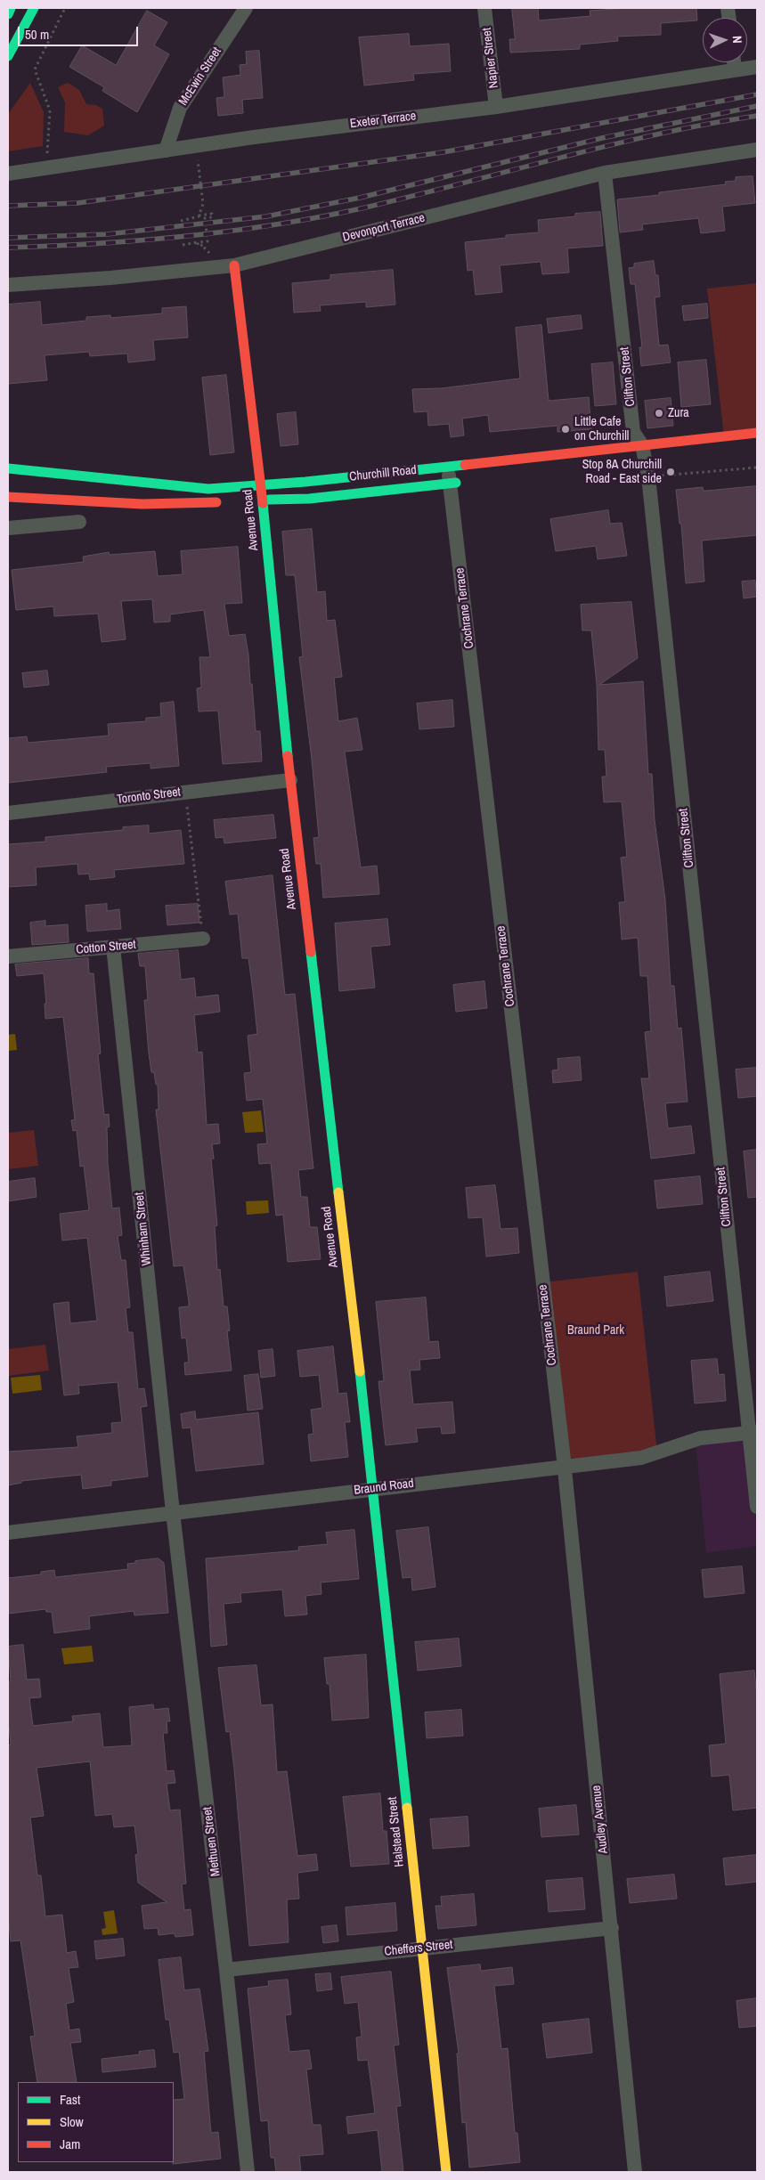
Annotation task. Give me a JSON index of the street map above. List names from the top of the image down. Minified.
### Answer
{"streets":{"street":["Napier Street","McEwin Street","Exeter Terrace","Devonport Terrace","Clifton Street","Churchill Road","Avenue Road","Cochrane Terrace","Toronto Street","Cotton Street","Whinham Street","Braund Road","Audley Avenue","Halstead Street","Methuen Street","Cheffers Street"]},"crossings":[["Napier Street","Exeter Terrace"],["McEwin Street","Exeter Terrace"],["Devonport Terrace","Clifton Street"],["Devonport Terrace","Avenue Road"],["Clifton Street","Churchill Road"],["Clifton Street","Braund Road"],["Churchill Road","Avenue Road"],["Churchill Road","Cochrane Terrace"],["Avenue Road","Toronto Street"],["Avenue Road","Braund Road"],["Avenue Road","Halstead Street"],["Cochrane Terrace","Braund Road"],["Cochrane Terrace","Audley Avenue"],["Cotton Street","Whinham Street"],["Whinham Street","Braund Road"],["Whinham Street","Methuen Street"],["Braund Road","Audley Avenue"],["Braund Road","Halstead Street"],["Braund Road","Methuen Street"],["Audley Avenue","Cheffers Street"],["Halstead Street","Cheffers Street"],["Methuen Street","Cheffers Street"]],"parks":["Braund Park"],"places":["Zura","Little Cafe on Churchill","Stop 8A Churchill Road - East side"],"legend":["Fast","Slow","Jam"],"scale_bar":"50 m","north":"right"}
